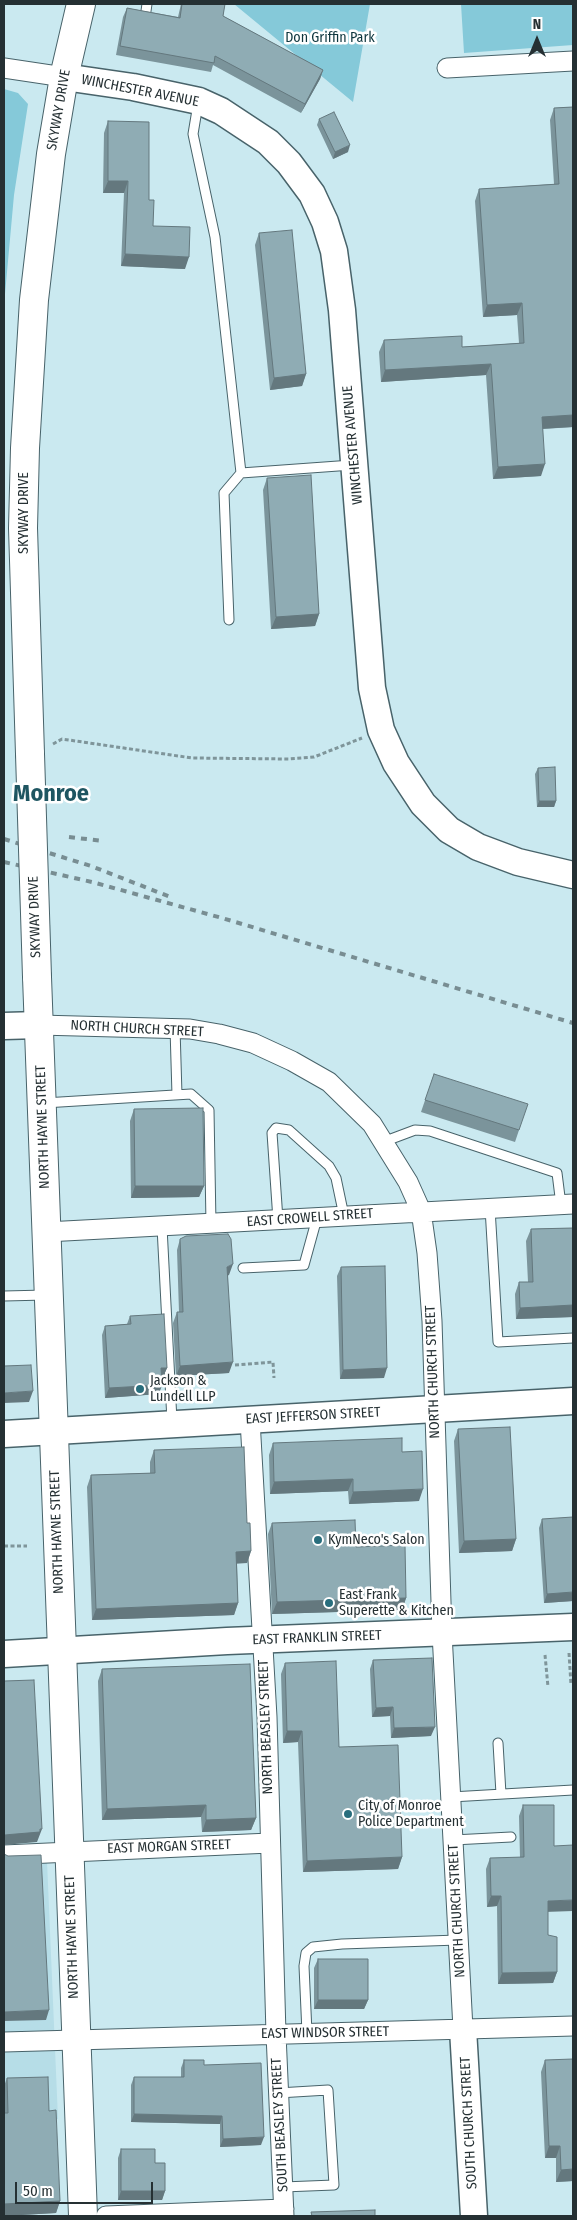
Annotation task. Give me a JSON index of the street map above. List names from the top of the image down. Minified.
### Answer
{"streets":{"main road":["SKYWAY DRIVE","NORTH HAYNE STREET"],"street":["WINCHESTER AVENUE","NORTH CHURCH STREET","EAST CROWELL STREET","EAST JEFFERSON STREET","EAST FRANKLIN STREET","NORTH BEASLEY STREET","EAST MORGAN STREET","EAST WINDSOR STREET","SOUTH CHURCH STREET","SOUTH BEASLEY STREET"]},"crossings":[["WINCHESTER AVENUE","SKYWAY DRIVE"],["SKYWAY DRIVE","NORTH CHURCH STREET"],["SKYWAY DRIVE","NORTH HAYNE STREET"],["NORTH CHURCH STREET","NORTH HAYNE STREET"],["NORTH CHURCH STREET","EAST CROWELL STREET"],["NORTH CHURCH STREET","EAST JEFFERSON STREET"],["NORTH CHURCH STREET","EAST FRANKLIN STREET"],["NORTH CHURCH STREET","EAST WINDSOR STREET"],["NORTH CHURCH STREET","SOUTH CHURCH STREET"],["NORTH HAYNE STREET","EAST CROWELL STREET"],["NORTH HAYNE STREET","EAST JEFFERSON STREET"],["NORTH HAYNE STREET","EAST FRANKLIN STREET"],["NORTH HAYNE STREET","EAST MORGAN STREET"],["NORTH HAYNE STREET","EAST WINDSOR STREET"],["EAST JEFFERSON STREET","NORTH BEASLEY STREET"],["EAST FRANKLIN STREET","NORTH BEASLEY STREET"],["NORTH BEASLEY STREET","EAST MORGAN STREET"],["NORTH BEASLEY STREET","EAST WINDSOR STREET"],["NORTH BEASLEY STREET","SOUTH BEASLEY STREET"],["EAST WINDSOR STREET","SOUTH CHURCH STREET"],["EAST WINDSOR STREET","SOUTH BEASLEY STREET"]],"districts":["Monroe"],"parks":["Don Griffin Park"],"places":["Jackson & Lundell LLP","KymNeco's Salon","East Frank Superette & Kitchen","City of Monroe Police Department"],"scale_bar":"50 m","north":"top"}
